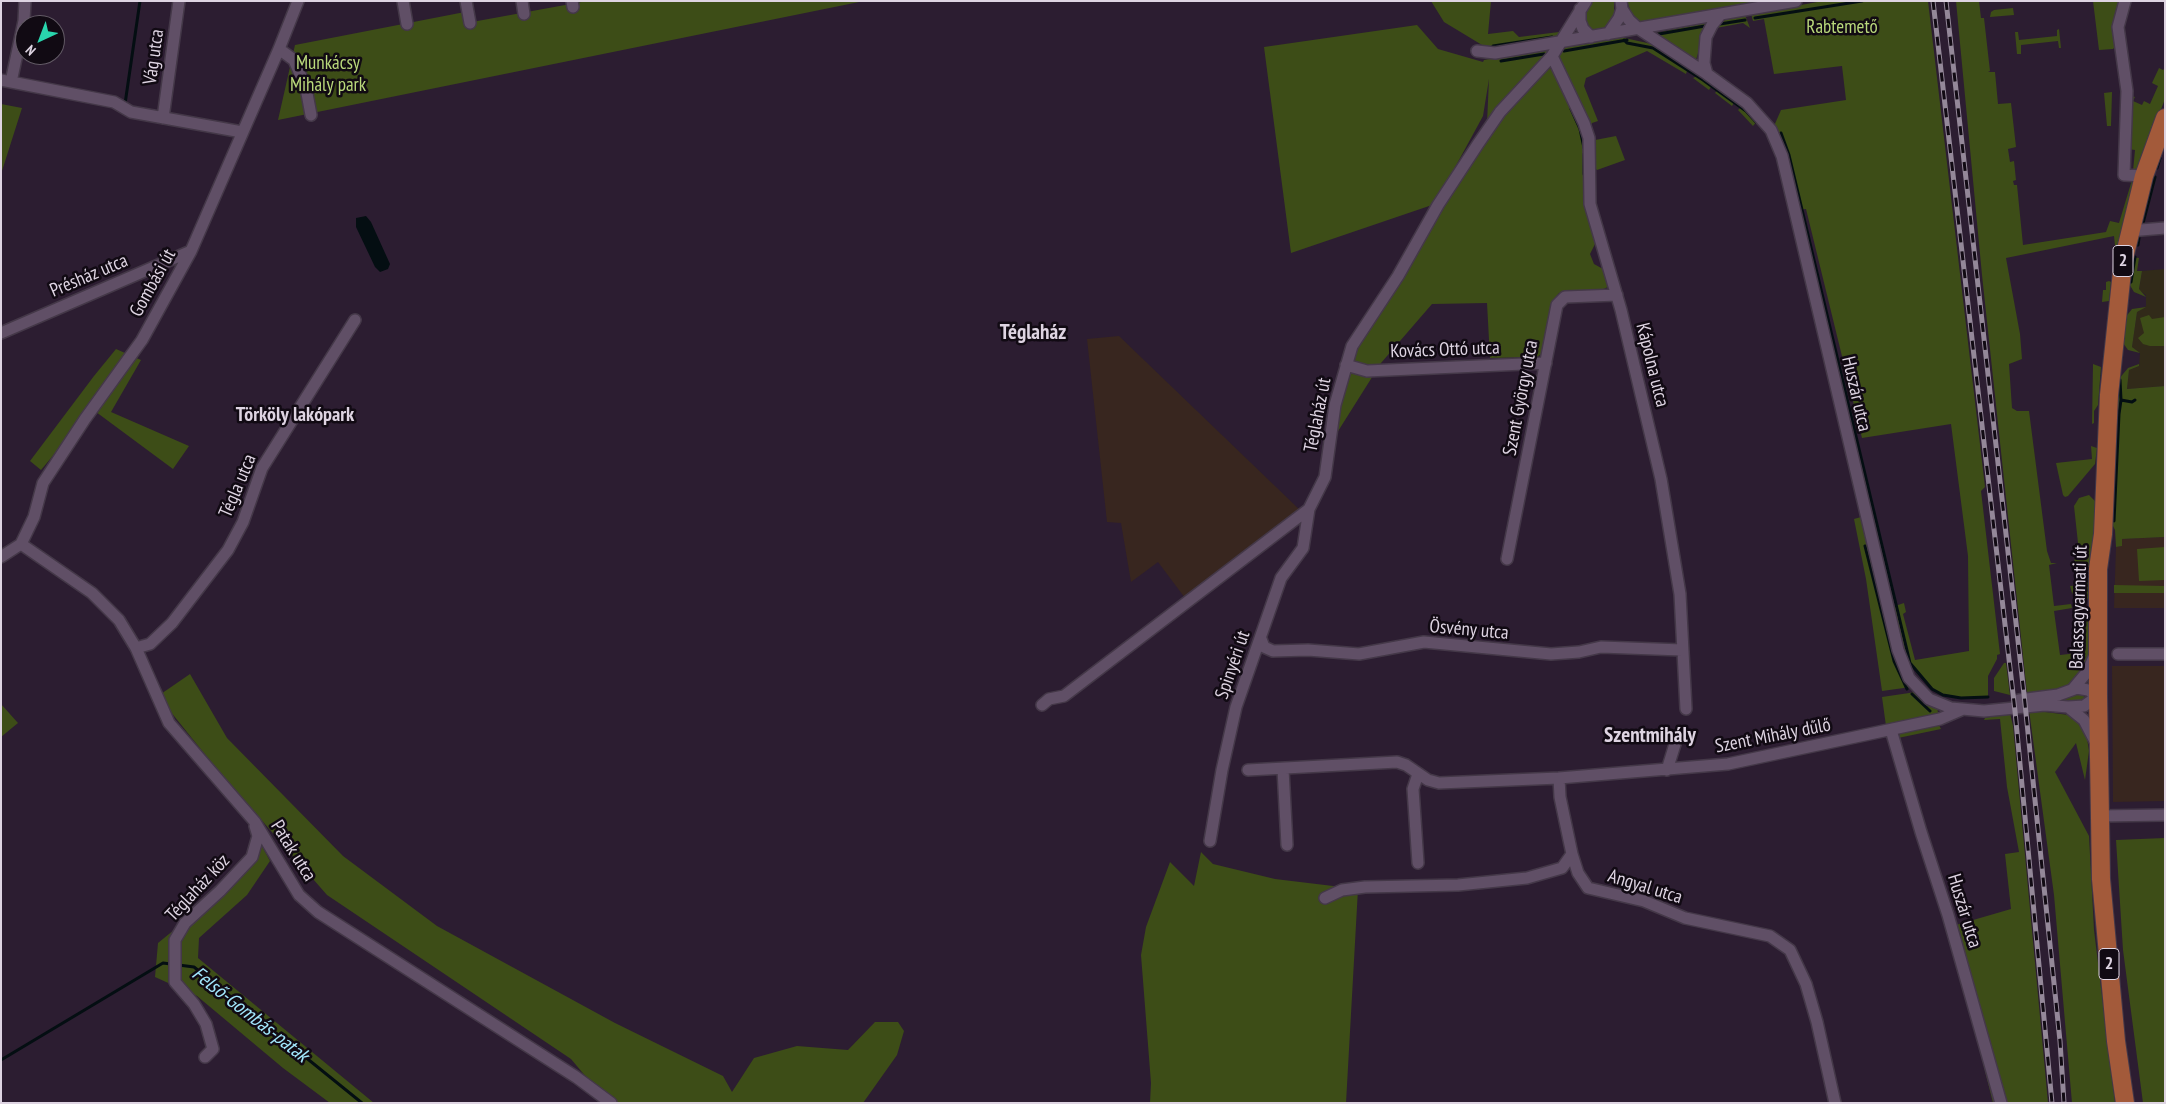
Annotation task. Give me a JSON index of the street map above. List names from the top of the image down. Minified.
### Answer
{"streets":{"main road":["2","Balassagyarmati út"],"street":["Vág utca","Présház utca","Gombási út","Kovács Ottó utca","Kápolna utca","Huszár utca","Szent György utca","Téglaház út","Tégla utca","Ösvény utca","Spinyéri út","Szent Mihály dűlő","Patak utca","Angyal utca","Téglaház köz"]},"crossings":[["Présház utca","Gombási út"],["Gombási út","Patak utca"],["Kovács Ottó utca","Szent György utca"],["Kovács Ottó utca","Téglaház út"],["Kápolna utca","Szent György utca"],["Kápolna utca","Téglaház út"],["Kápolna utca","Ösvény utca"],["Huszár utca","Balassagyarmati út"],["Huszár utca","Szent Mihály dűlő"],["Téglaház út","Spinyéri út"],["Tégla utca","Patak utca"],["Ösvény utca","Spinyéri út"],["Patak utca","Téglaház köz"]],"districts":["Téglaház","Törköly lakópark","Szentmihály"],"water":["Felső-Gombás-patak"],"parks":["Rabtemető","Munkácsy Mihály park"],"north":"bottom left"}
